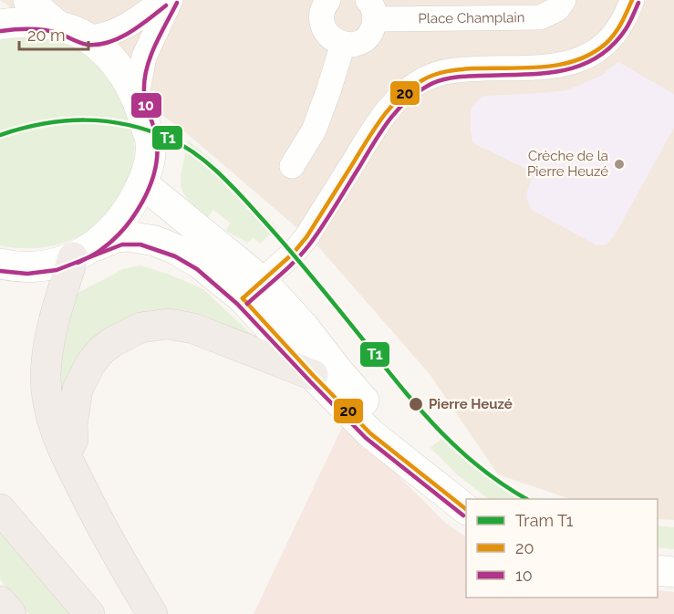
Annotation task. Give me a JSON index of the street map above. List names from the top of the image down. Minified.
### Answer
{"streets":{"street":["Place Champlain"]},"places":["Crèche de la Pierre Heuzé","Pierre Heuzé"],"lines":["transit line 20","transit line 10","tram line T1"],"legend":["Tram T1","20","10"],"scale_bar":"20 m"}
